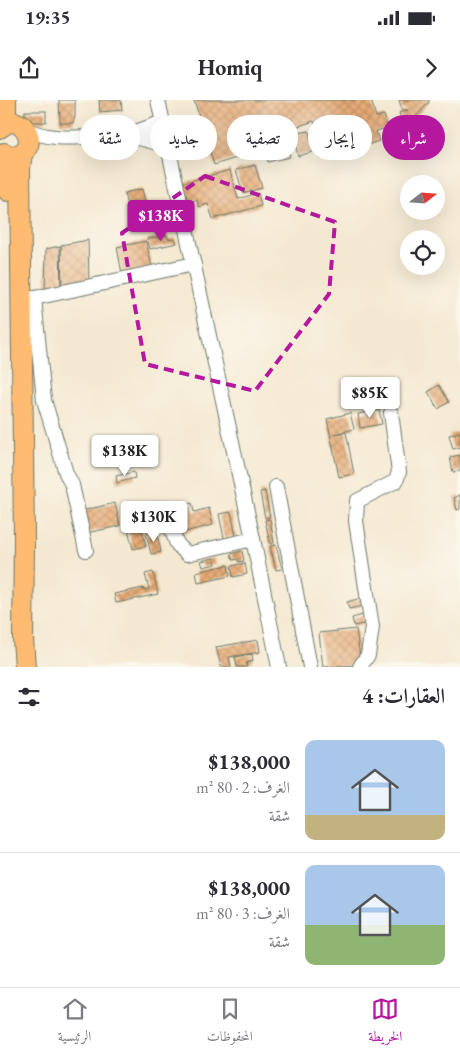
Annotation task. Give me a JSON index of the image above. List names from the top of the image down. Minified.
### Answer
{"north":"right","page":{"status":"19:35","header":"Homiq","chip":["شراء","إيجار","تصفية","جديد","شقة"],"price":["$138K","$85K","$138K","$130K"],"heading":"العقارات: 4","list":[{"name":"$138,000","note":"الغرف: 2 · 80 m² · شقة"},{"name":"$138,000","note":"الغرف: 3 · 80 m² · شقة"}],"tabs":["الخريطة","المحفوظات","الرئيسية"]}}
